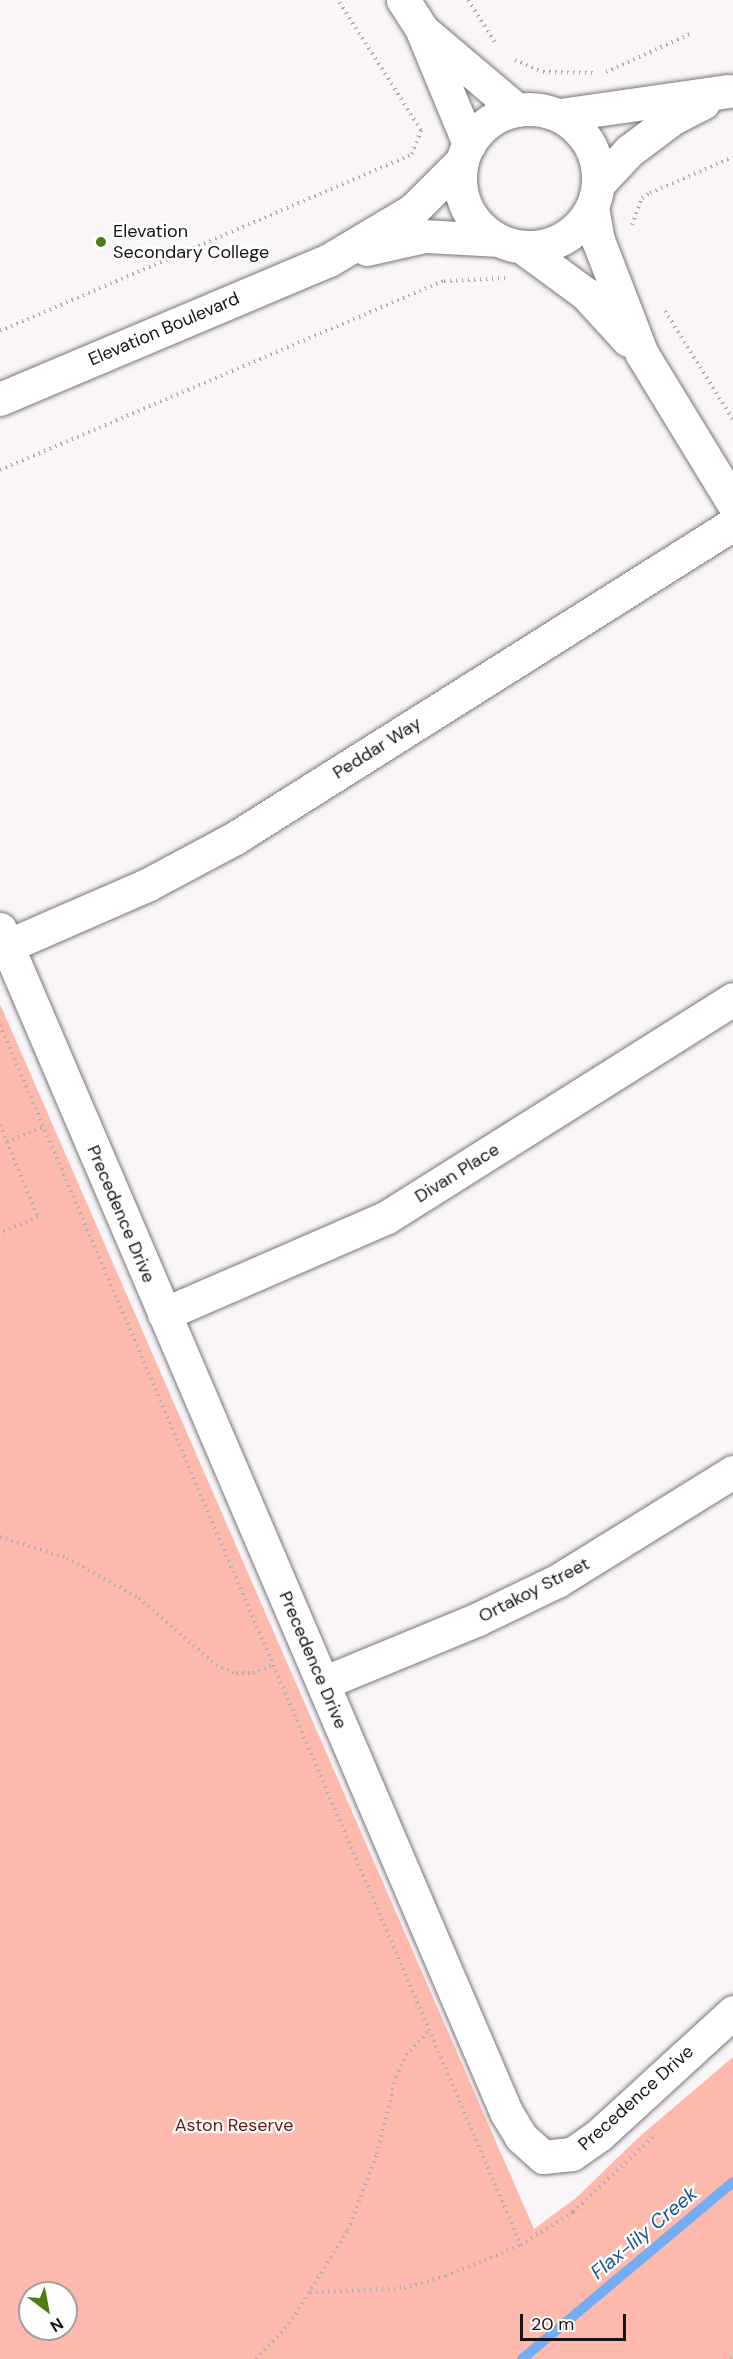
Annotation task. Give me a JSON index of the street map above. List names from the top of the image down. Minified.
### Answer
{"streets":{"street":["Elevation Boulevard","Peddar Way","Divan Place","Precedence Drive","Ortakoy Street"]},"crossings":[["Peddar Way","Precedence Drive"],["Divan Place","Precedence Drive"],["Precedence Drive","Ortakoy Street"]],"water":["Flax-lily Creek"],"parks":["Aston Reserve"],"places":["Elevation Secondary College"],"scale_bar":"20 m","north":"bottom right"}
